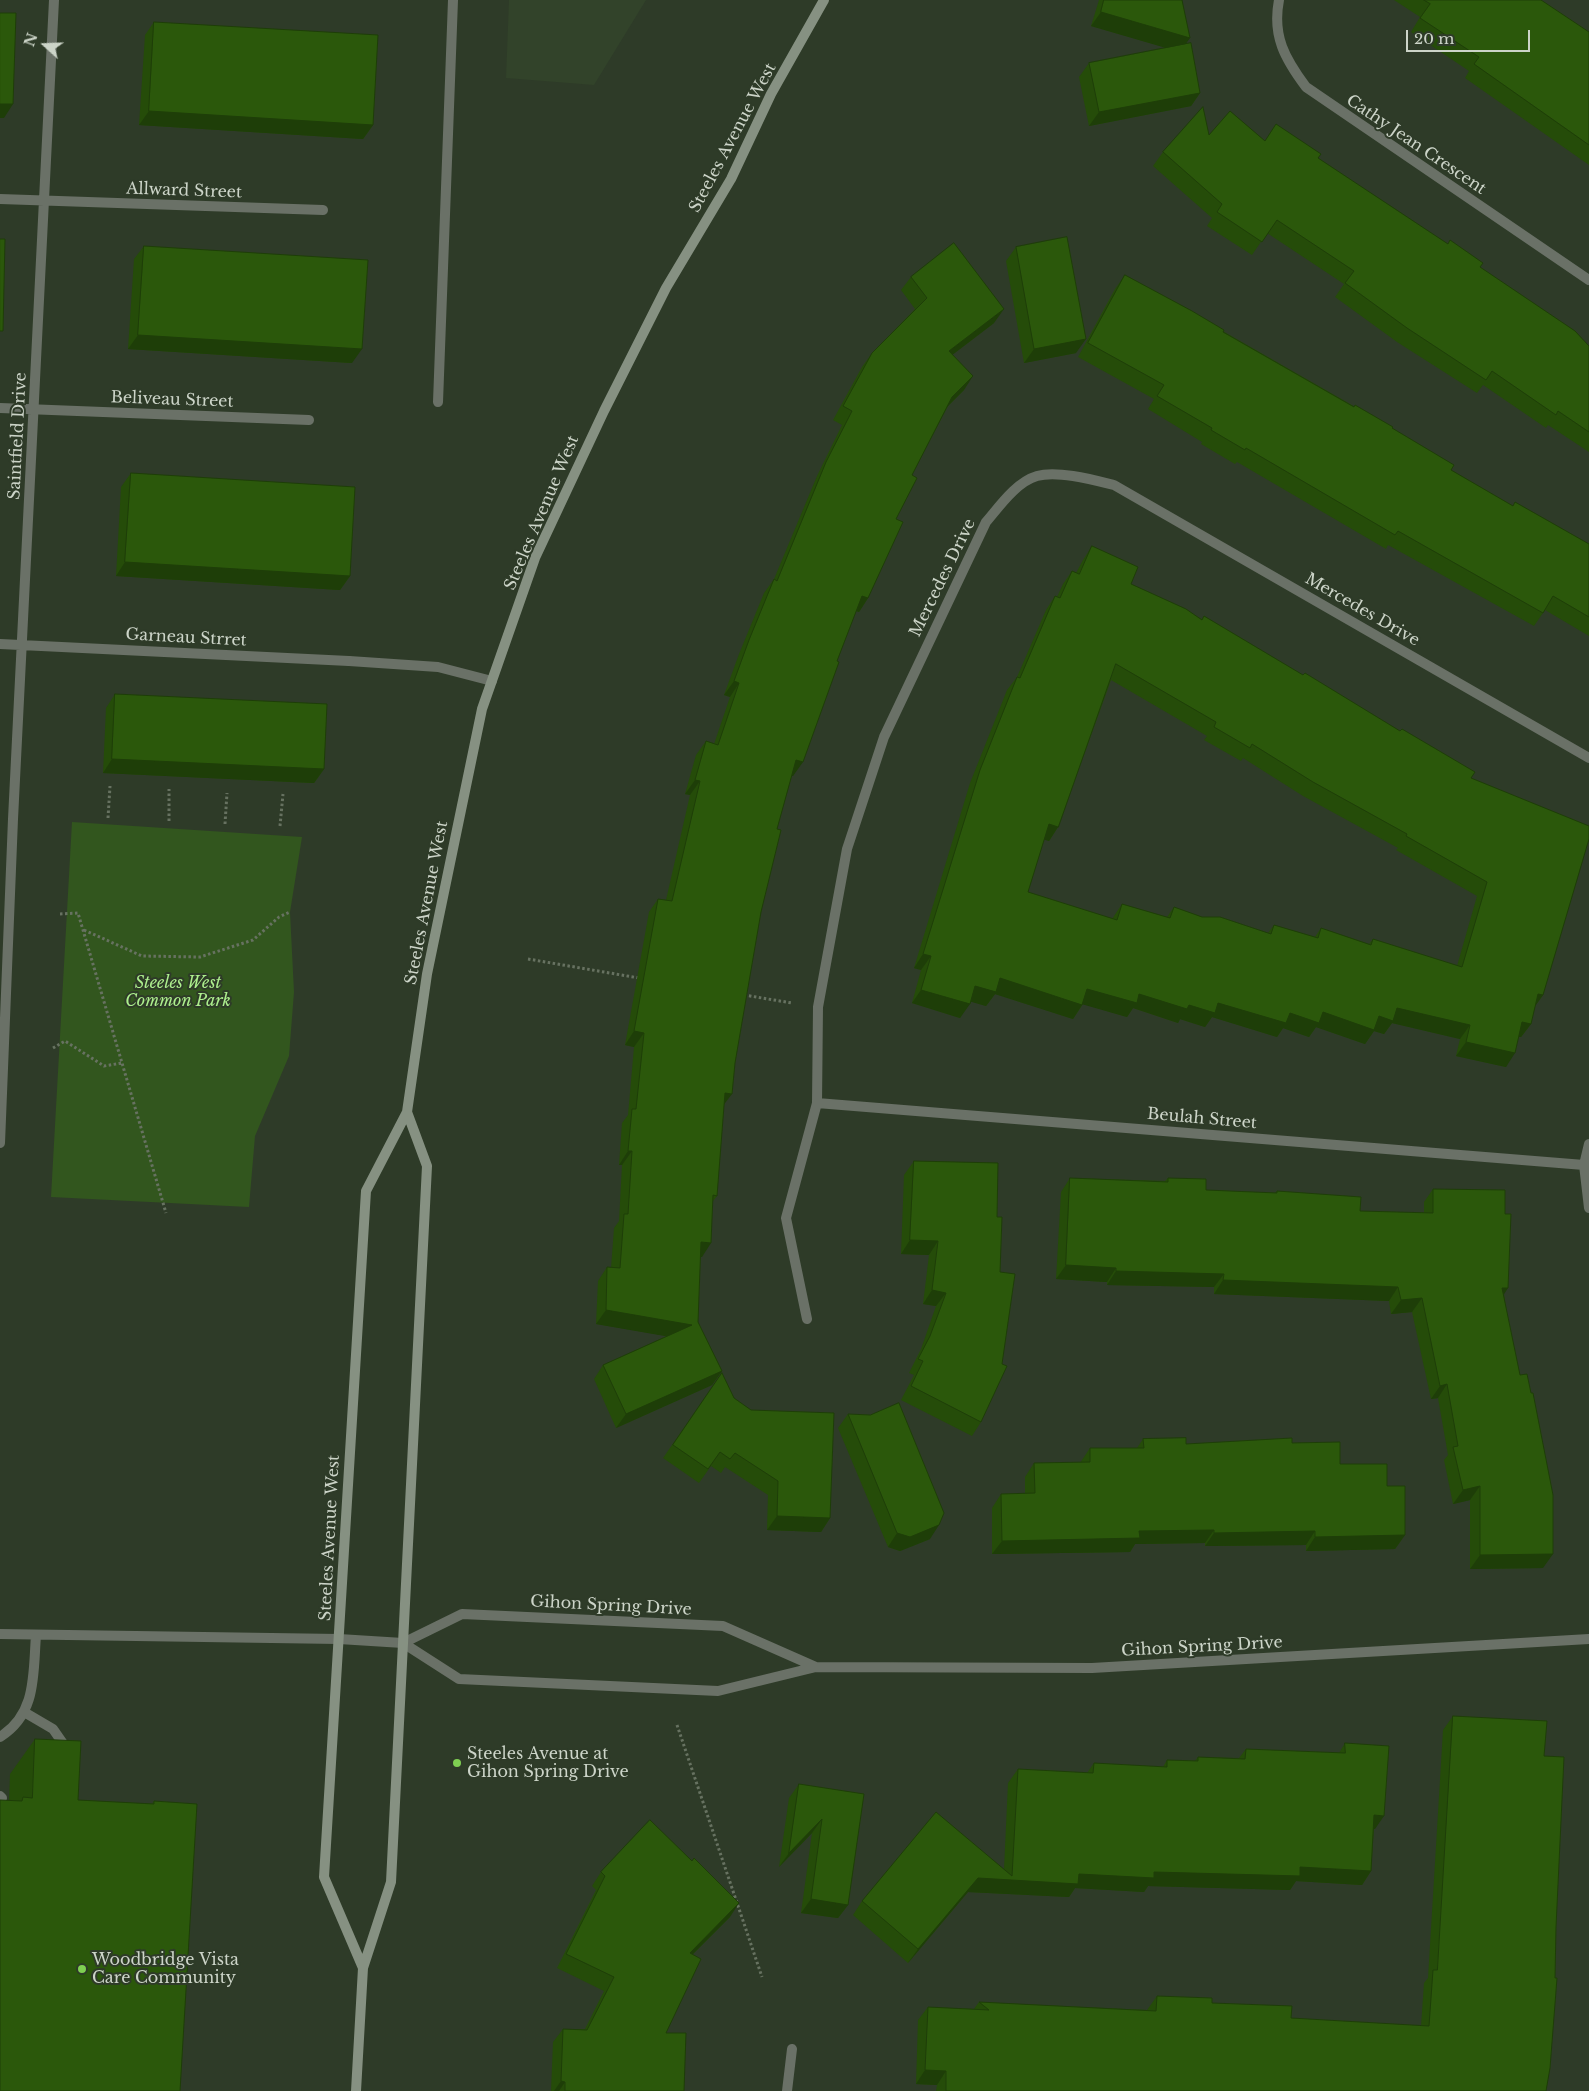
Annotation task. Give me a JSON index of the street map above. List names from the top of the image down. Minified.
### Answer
{"streets":{"main road":["Steeles Avenue West"],"street":["Cathy Jean Crescent","Allward Street","Beliveau Street","Saintfield Drive","Mercedes Drive","Garneau Strret","Beulah Street","Gihon Spring Drive"]},"crossings":[["Steeles Avenue West","Garneau Strret"],["Steeles Avenue West","Gihon Spring Drive"],["Allward Street","Saintfield Drive"],["Beliveau Street","Saintfield Drive"],["Saintfield Drive","Garneau Strret"],["Mercedes Drive","Beulah Street"]],"parks":["Steeles West Common Park"],"places":["Steeles Avenue at Gihon Spring Drive","Woodbridge Vista Care Community"],"scale_bar":"20 m","north":"left"}
